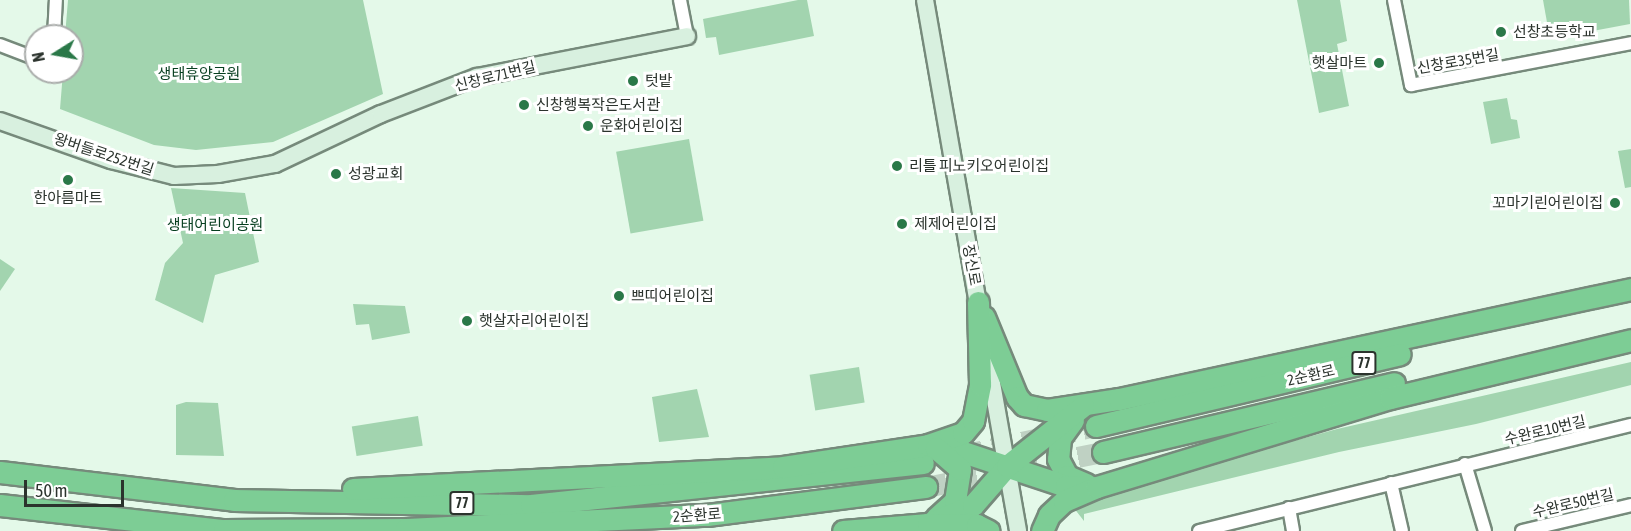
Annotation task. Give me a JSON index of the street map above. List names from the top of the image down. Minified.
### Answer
{"streets":{"highway":["77","2순환로"],"street":["신창로35번길","신창로71번길","왕버들로252번길","장신로","수완로10번길","수완로50번길"]},"crossings":[["신창로71번길","왕버들로252번길"]],"parks":["생태휴양공원","생태어린이공원"],"places":["선창초등학교","햇살마트","텃밭","신창행복작은도서관","운화어린이집","리틀 피노키오어린이집","성광교회","한아름마트","꼬마기린어린이집","제제어린이집","쁘띠어린이집","햇살자리어린이집"],"scale_bar":"50 m","north":"left"}
